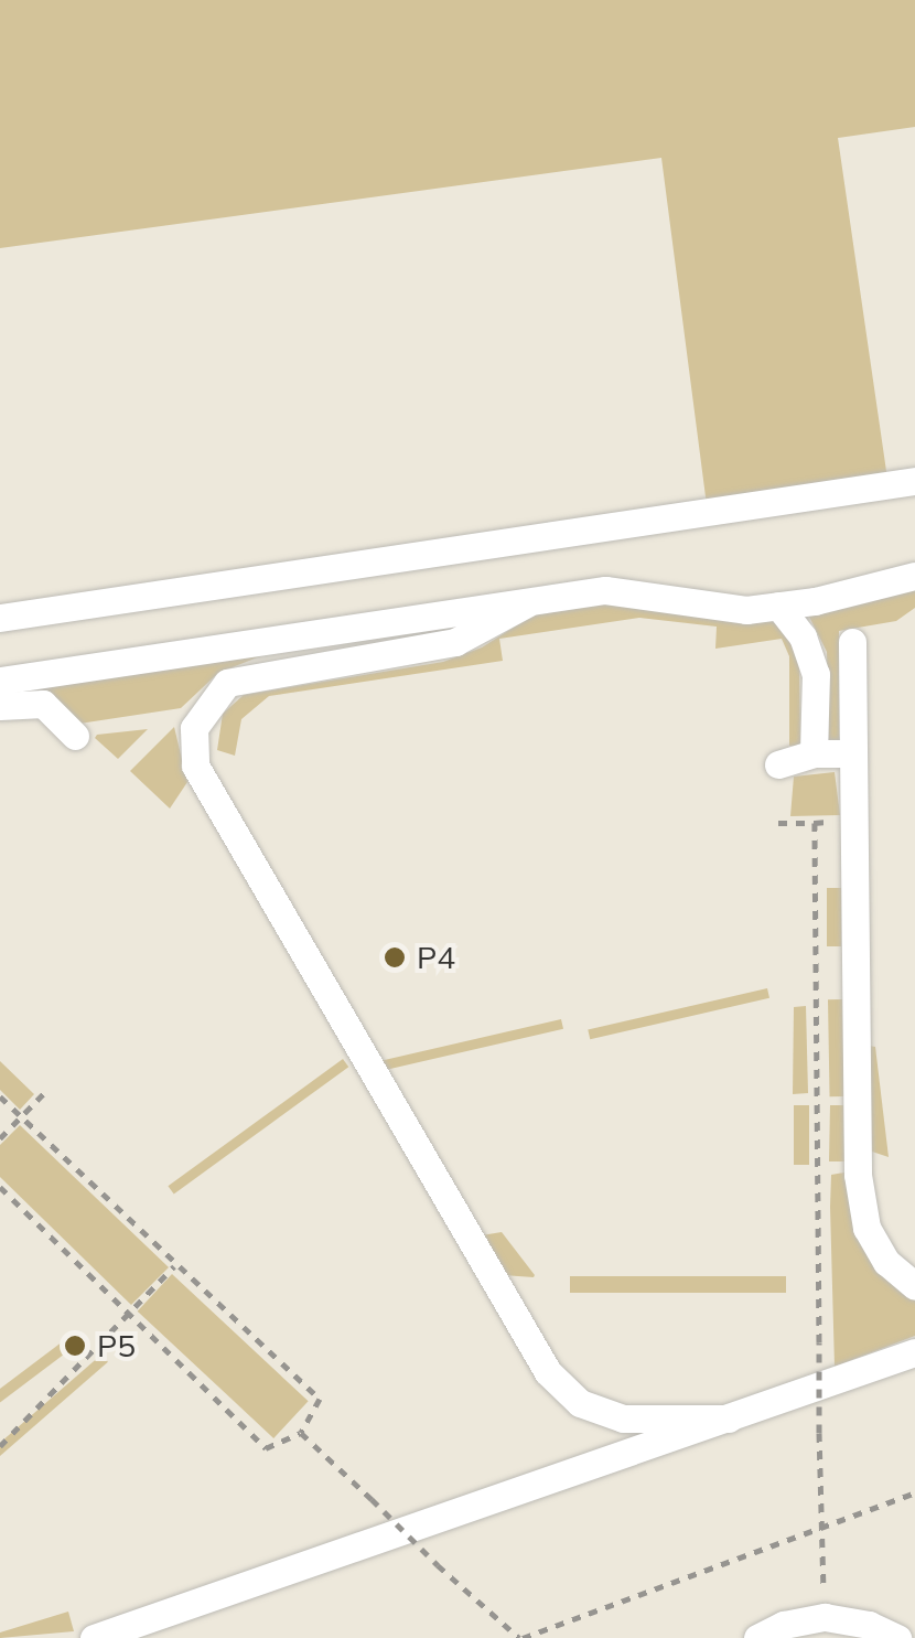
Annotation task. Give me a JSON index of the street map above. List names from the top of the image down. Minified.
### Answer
{"places":["P4","P5"]}
